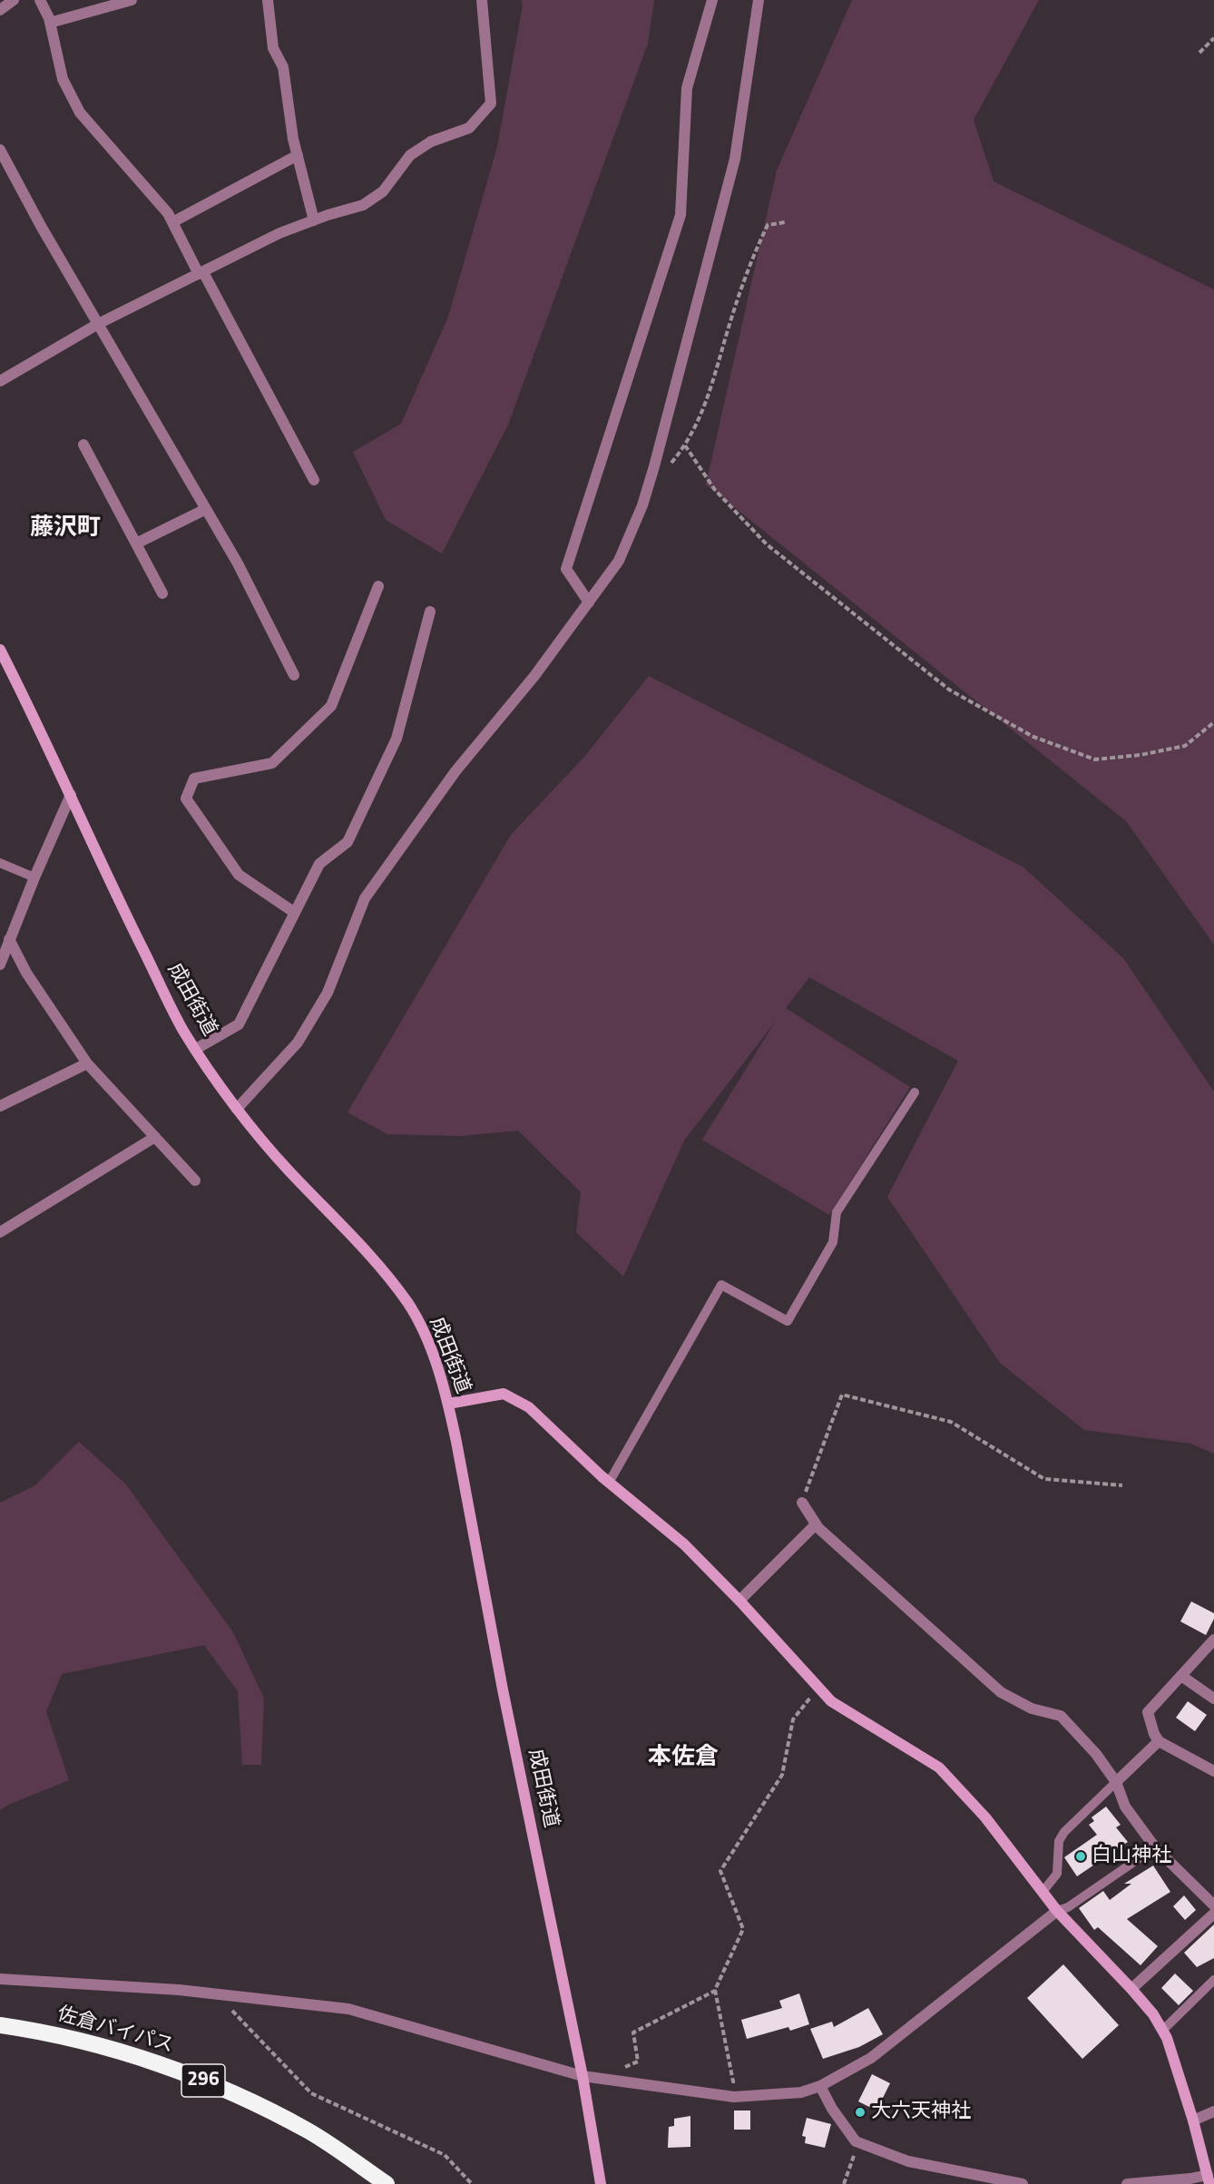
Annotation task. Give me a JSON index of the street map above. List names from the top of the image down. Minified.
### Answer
{"streets":{"highway":["佐倉バイパス","296"],"street":["成田街道"]},"districts":["藤沢町","本佐倉"],"places":["白山神社","大六天神社"]}
